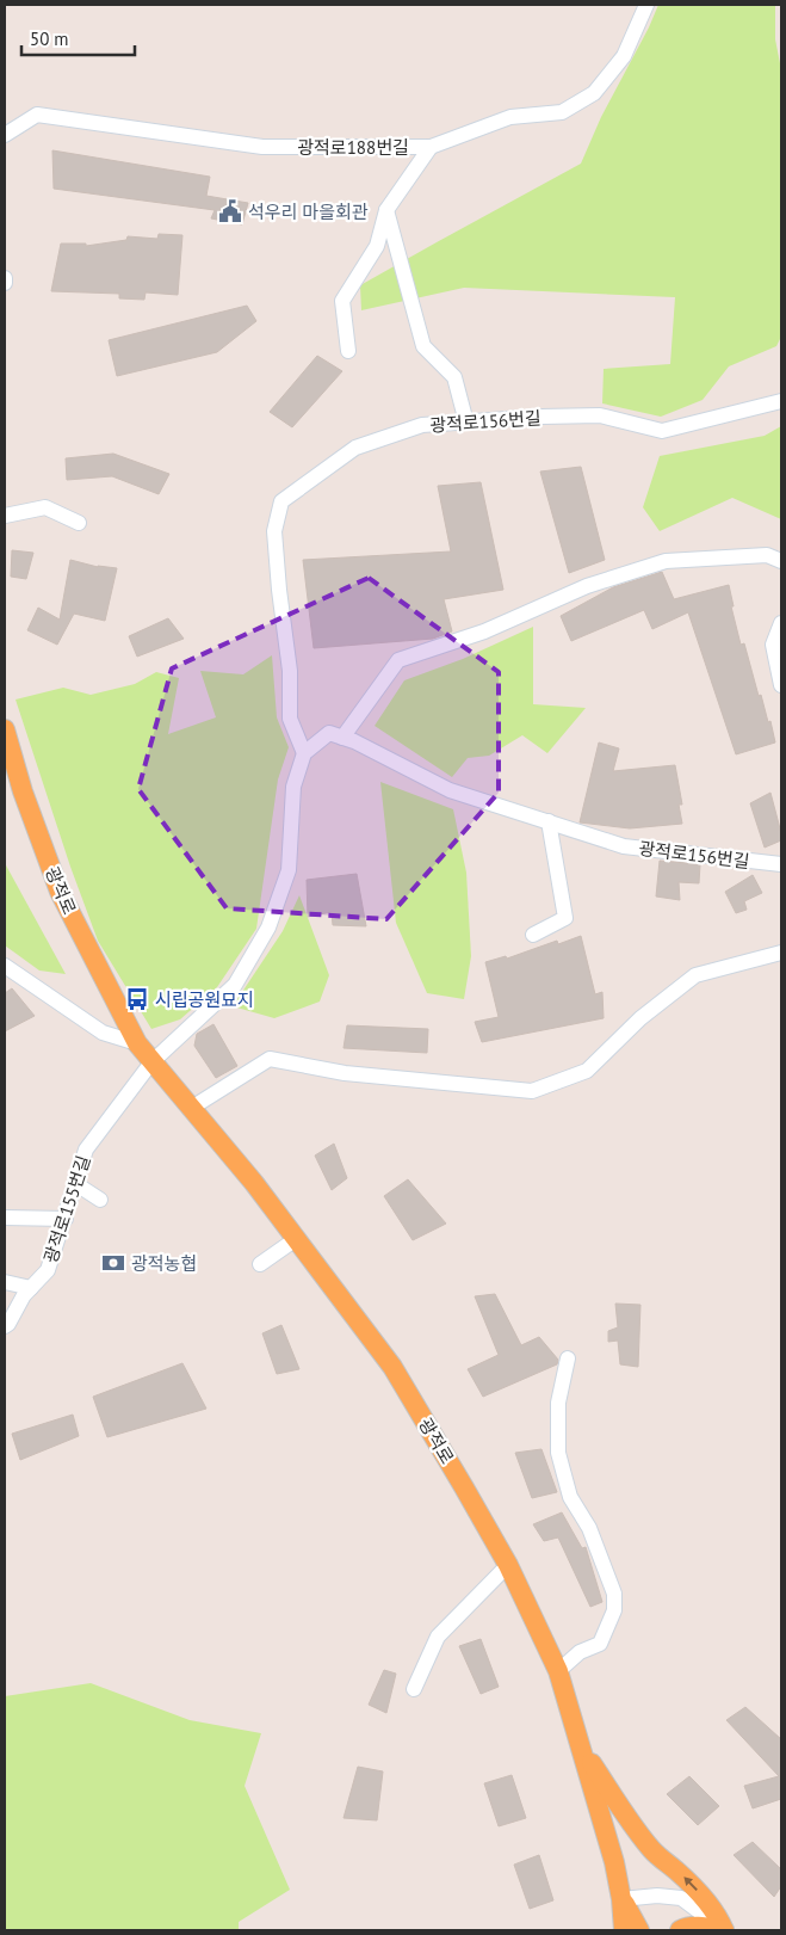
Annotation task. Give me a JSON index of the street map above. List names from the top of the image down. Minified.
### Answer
{"streets":{"main road":["광적로"],"street":["광적로188번길","광적로156번길","광적로155번길"]},"crossings":[["광적로","광적로155번길"]],"places":{"public building":["석우리 마을회관"],"bus stop":["시립공원묘지"],"bank":["광적농협"]},"scale_bar":"50 m"}
